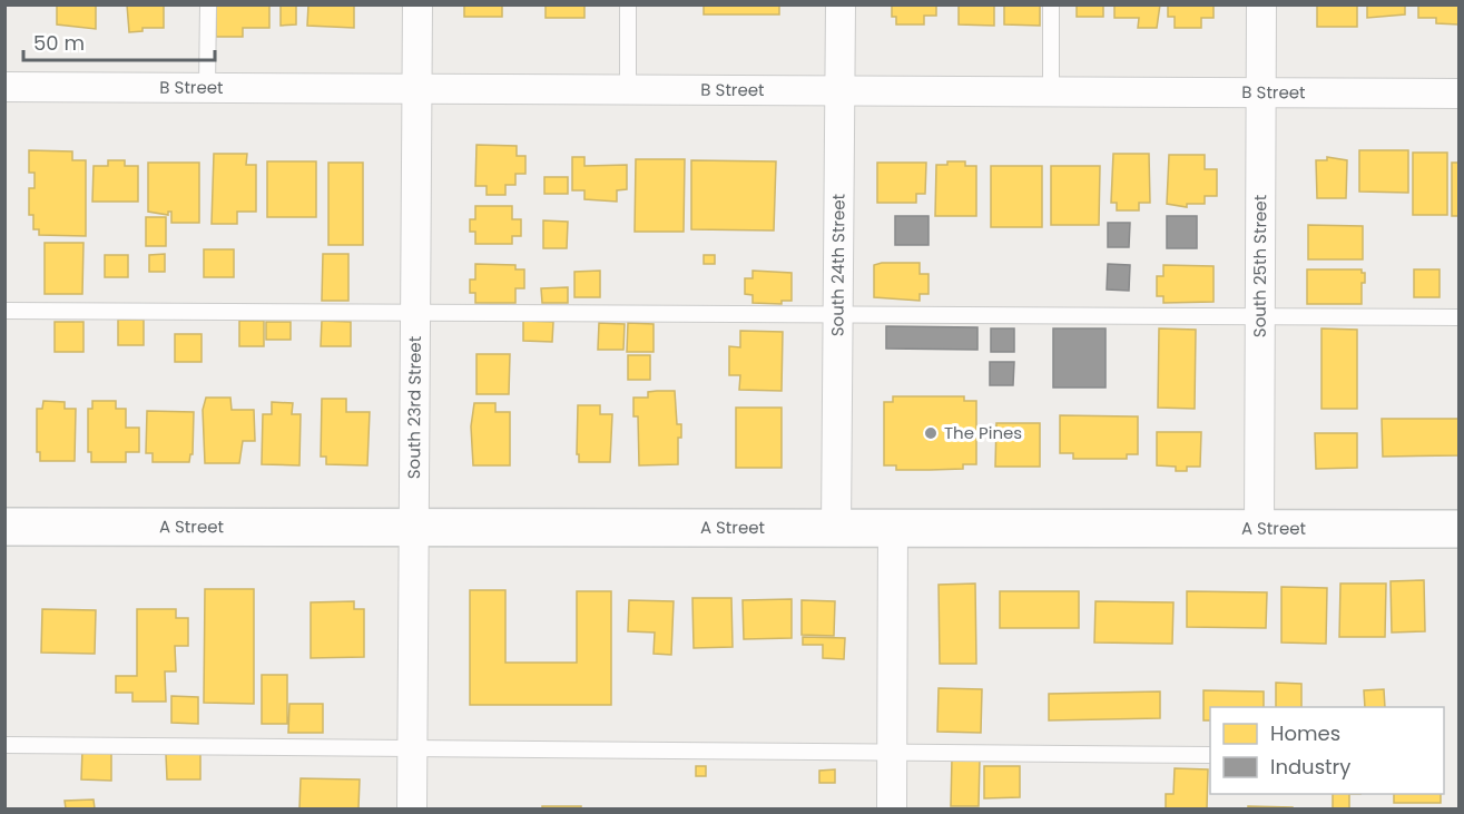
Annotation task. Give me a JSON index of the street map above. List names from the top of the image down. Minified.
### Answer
{"streets":{"main road":["A Street"],"street":["B Street","South 24th Street","South 25th Street","South 23rd Street"]},"crossings":[["B Street","South 24th Street"],["B Street","South 25th Street"],["B Street","South 23rd Street"],["South 24th Street","A Street"],["South 25th Street","A Street"],["South 23rd Street","A Street"]],"places":["The Pines"],"legend":["Homes","Industry"],"scale_bar":"50 m"}
